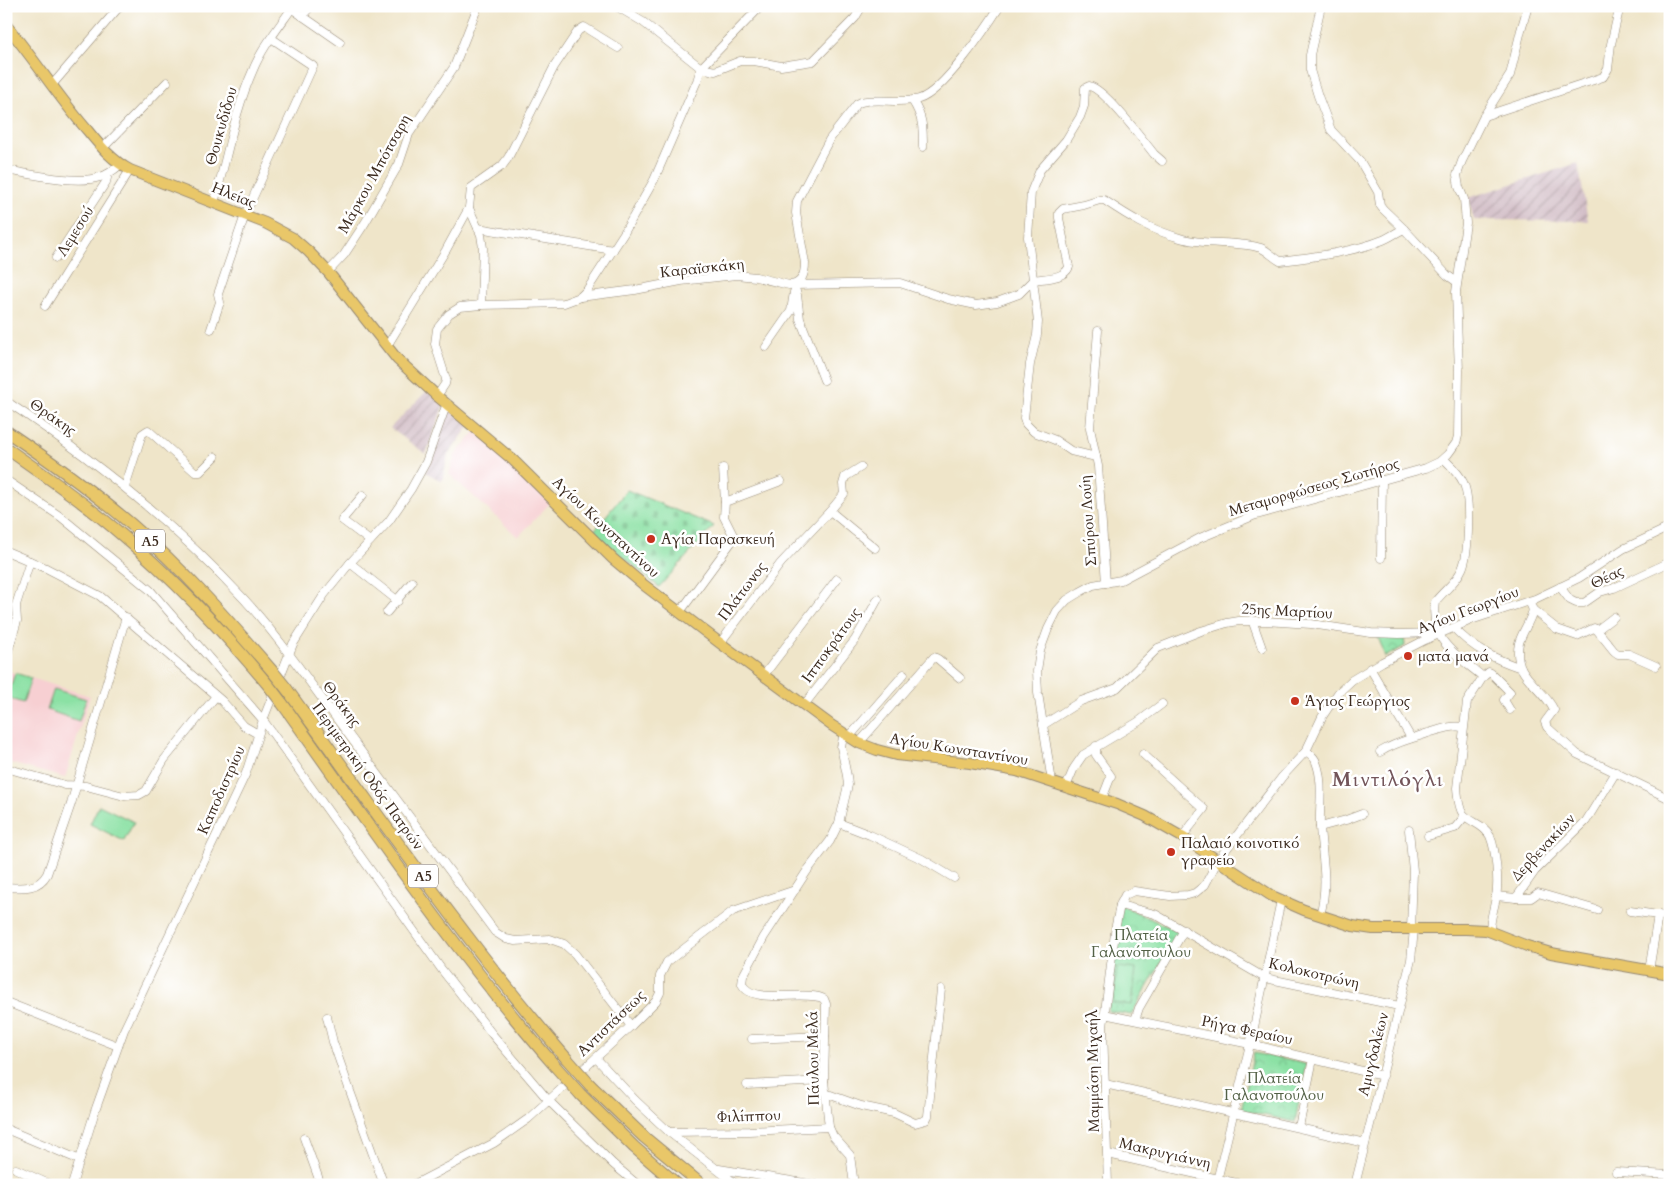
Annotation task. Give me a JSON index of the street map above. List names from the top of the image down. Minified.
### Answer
{"streets":{"highway":["Α5","Περιμετρική Οδός Πατρών"],"main road":["Ηλείας","Αγίου Κωνσταντίνου"],"street":["Θουκυδίδου","Μάρκου Μπότσαρη","Λεμεσού","Καραϊσκάκη","Θράκης","Μεταμορφώσεως Σωτήρος","Σπύρου Λούη","Θέας","Πλάτωνος","Αγίου Γεωργίου","25ης Μαρτίου","Ιπποκράτους","Καποδιστρίου","Δερβενακίων","Κολοκοτρώνη","Αντιστάσεως","Ρήγα Φεραίου","Αμυγδαλέων","Πάυλου Μελά","Μαμμάση Μιχαήλ","Φιλίππου","Μακρυγιάννη"]},"crossings":[["Θουκυδίδου","Ηλείας"],["Μάρκου Μπότσαρη","Ηλείας"],["Ηλείας","Λεμεσού"],["Ηλείας","Καραϊσκάκη"],["Ηλείας","Αγίου Κωνσταντίνου"],["Ηλείας","Καποδιστρίου"],["Θράκης","Καποδιστρίου"],["Θράκης","Αντιστάσεως"],["Μεταμορφώσεως Σωτήρος","Σπύρου Λούη"],["Μεταμορφώσεως Σωτήρος","Αγίου Κωνσταντίνου"],["Μεταμορφώσεως Σωτήρος","25ης Μαρτίου"],["Αγίου Κωνσταντίνου","Πλάτωνος"],["Αγίου Κωνσταντίνου","Αγίου Γεωργίου"],["Αγίου Κωνσταντίνου","Ιπποκράτους"],["Αγίου Κωνσταντίνου","Καποδιστρίου"],["Αγίου Κωνσταντίνου","Αμυγδαλέων"],["Θέας","Αγίου Γεωργίου"],["Αγίου Γεωργίου","25ης Μαρτίου"],["Αγίου Γεωργίου","Κολοκοτρώνη"],["Αγίου Γεωργίου","Μαμμάση Μιχαήλ"],["Κολοκοτρώνη","Αμυγδαλέων"],["Κολοκοτρώνη","Μαμμάση Μιχαήλ"],["Αντιστάσεως","Πάυλου Μελά"],["Ρήγα Φεραίου","Αμυγδαλέων"],["Ρήγα Φεραίου","Μαμμάση Μιχαήλ"],["Πάυλου Μελά","Φιλίππου"],["Μαμμάση Μιχαήλ","Μακρυγιάννη"]],"districts":["Μιντιλόγλι"],"parks":["Πλατεία Γαλανόπουλου","Πλατεία Γαλανοπούλου"],"places":["Αγία Παρασκευή","ματά μανά","Άγιος Γεώργιος","Παλαιό κοινοτικό γραφείο"]}
